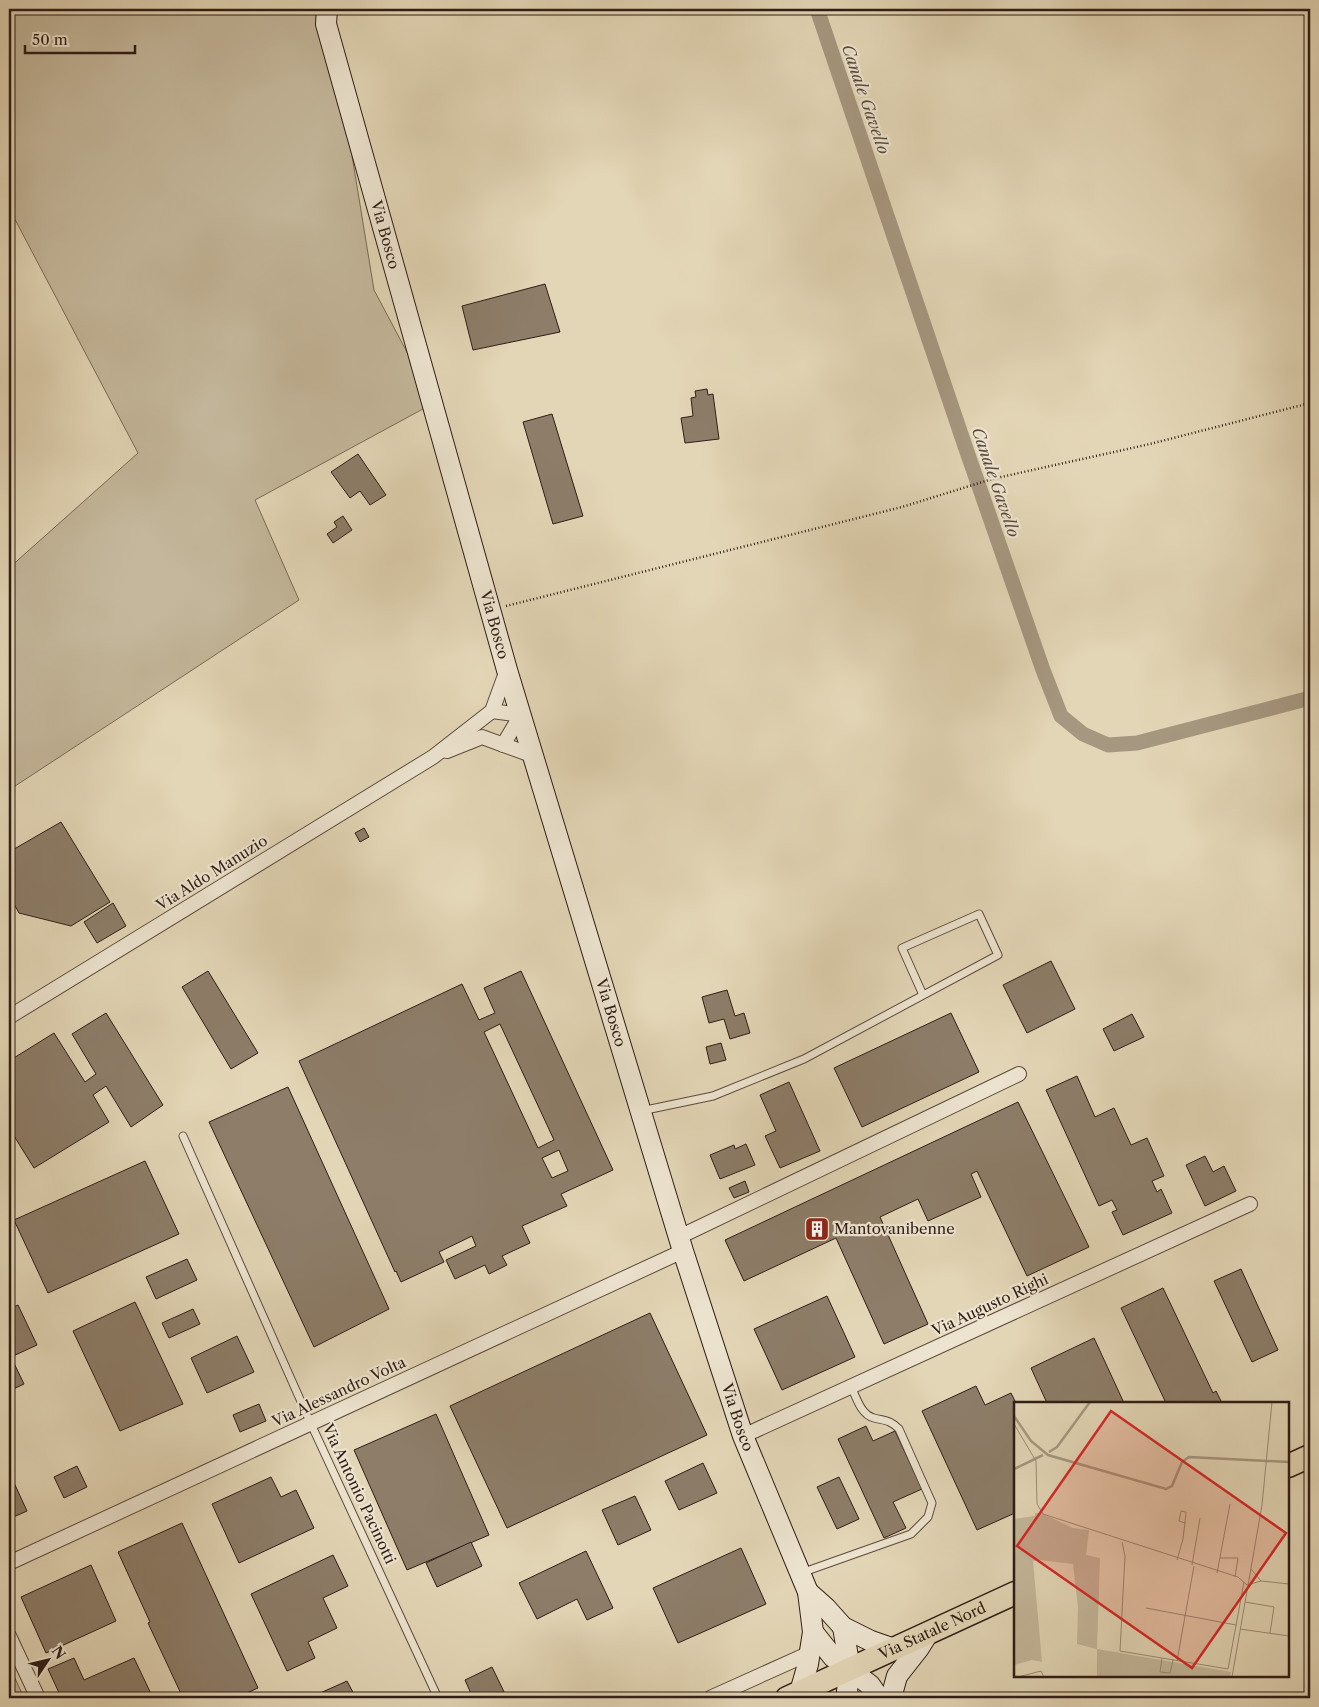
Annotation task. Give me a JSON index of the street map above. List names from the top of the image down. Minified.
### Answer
{"streets":{"main road":["Via Statale Nord"],"street":["Via Bosco","Via Aldo Manuzio","Via Augusto Righi","Via Alessandro Volta"],"lane":["Via Antonio Pacinotti"]},"crossings":[["Via Bosco","Via Aldo Manuzio"],["Via Bosco","Via Augusto Righi"],["Via Bosco","Via Alessandro Volta"],["Via Bosco","Via Statale Nord"],["Via Alessandro Volta","Via Antonio Pacinotti"]],"water":["Canale Gavello"],"places":{"building":["Mantovanibenne"]},"scale_bar":"50 m","north":"top right"}
